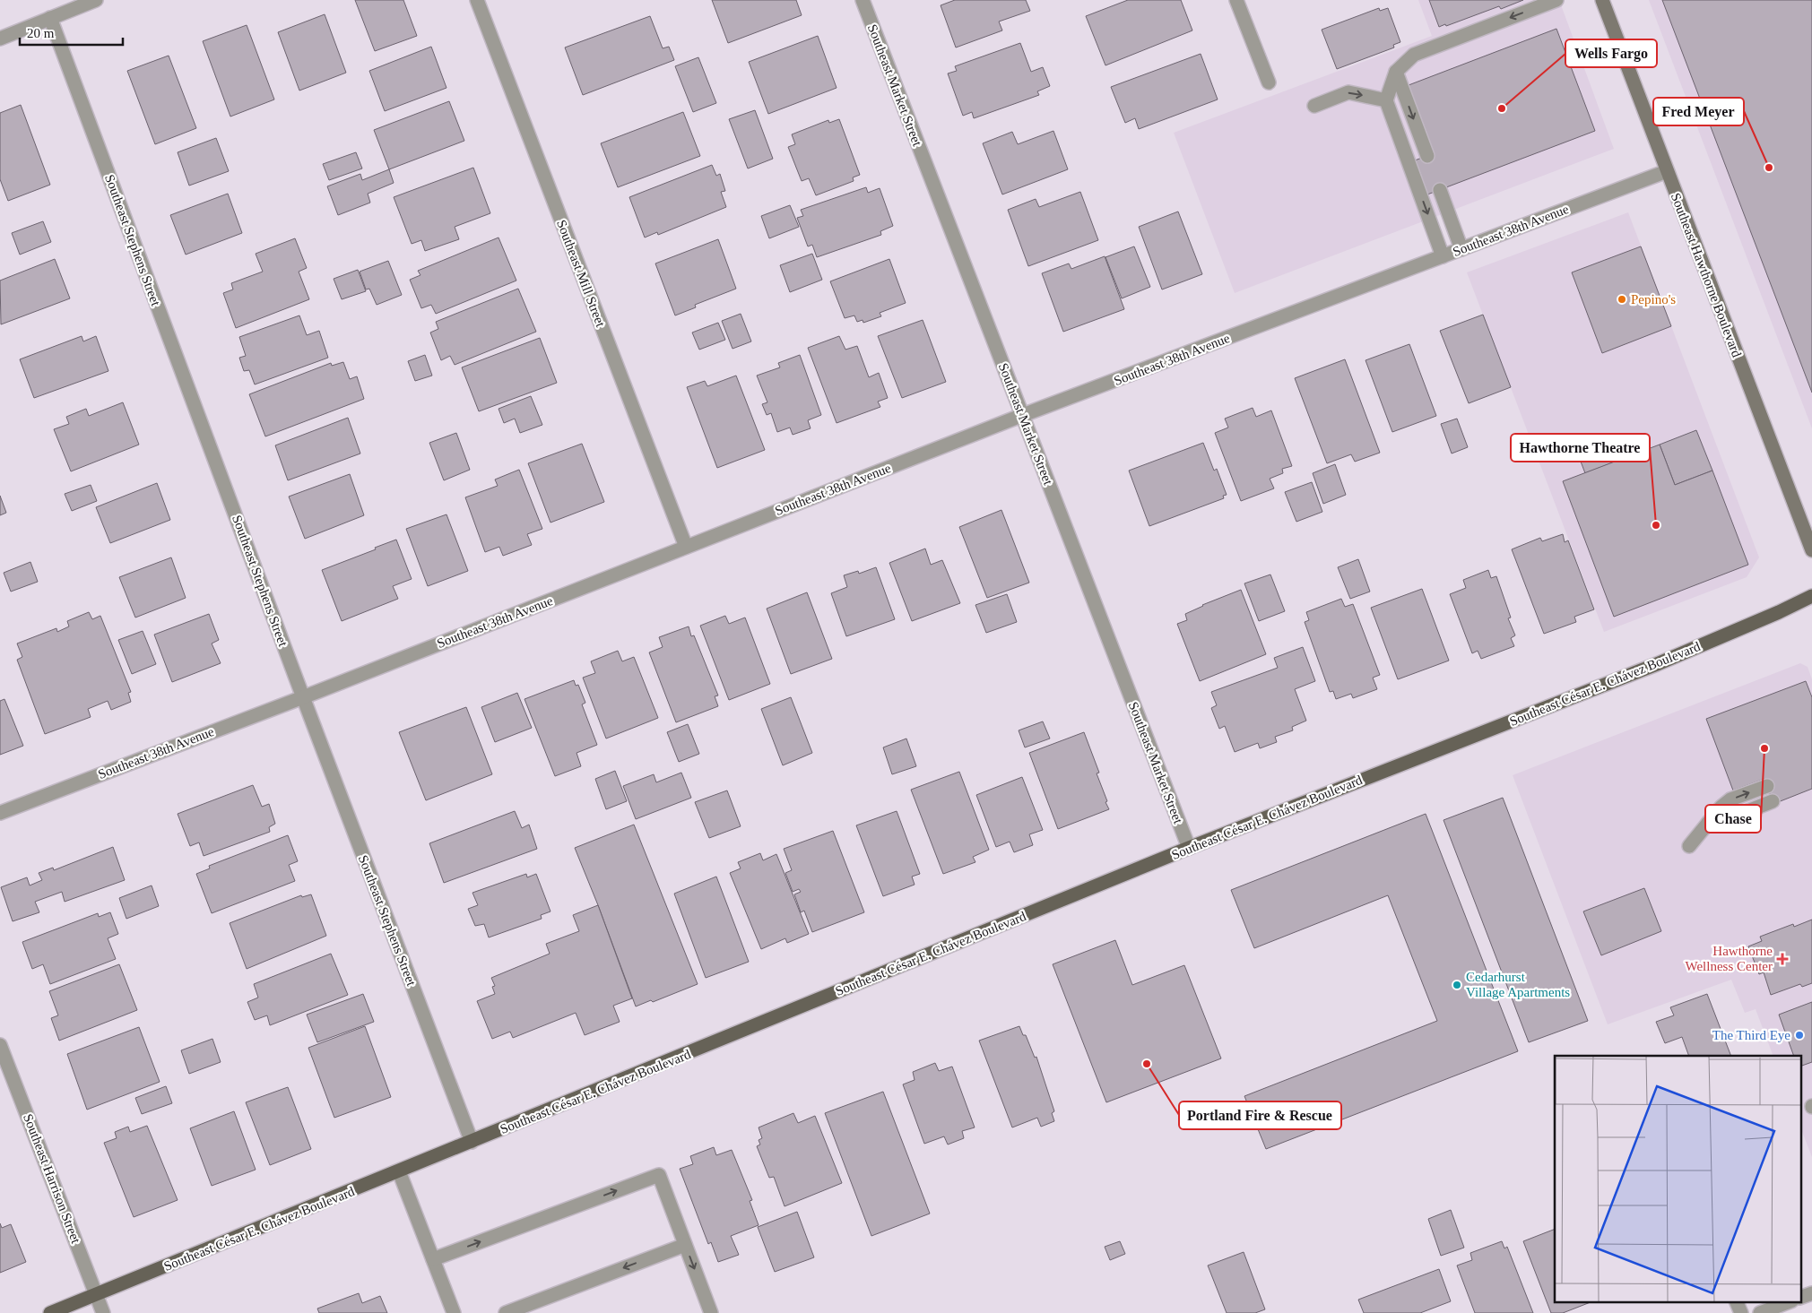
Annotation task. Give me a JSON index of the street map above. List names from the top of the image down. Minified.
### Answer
{"streets":{"main road":["Southeast Hawthorne Boulevard","Southeast César E. Chávez Boulevard"],"street":["Southeast Market Street","Southeast 38th Avenue","Southeast Stephens Street","Southeast Mill Street","Southeast Harrison Street"]},"crossings":[["Southeast Market Street","Southeast 38th Avenue"],["Southeast Market Street","Southeast César E. Chávez Boulevard"],["Southeast 38th Avenue","Southeast Stephens Street"],["Southeast 38th Avenue","Southeast Mill Street"],["Southeast 38th Avenue","Southeast Hawthorne Boulevard"],["Southeast Stephens Street","Southeast César E. Chávez Boulevard"],["Southeast César E. Chávez Boulevard","Southeast Harrison Street"]],"places":{"other":["Wells Fargo","Fred Meyer","Pepino's","Hawthorne Theatre","Chase","Cedarhurst Village Apartments","The Third Eye","Portland Fire & Rescue"],"health":["Hawthorne Wellness Center"]},"scale_bar":"20 m"}
